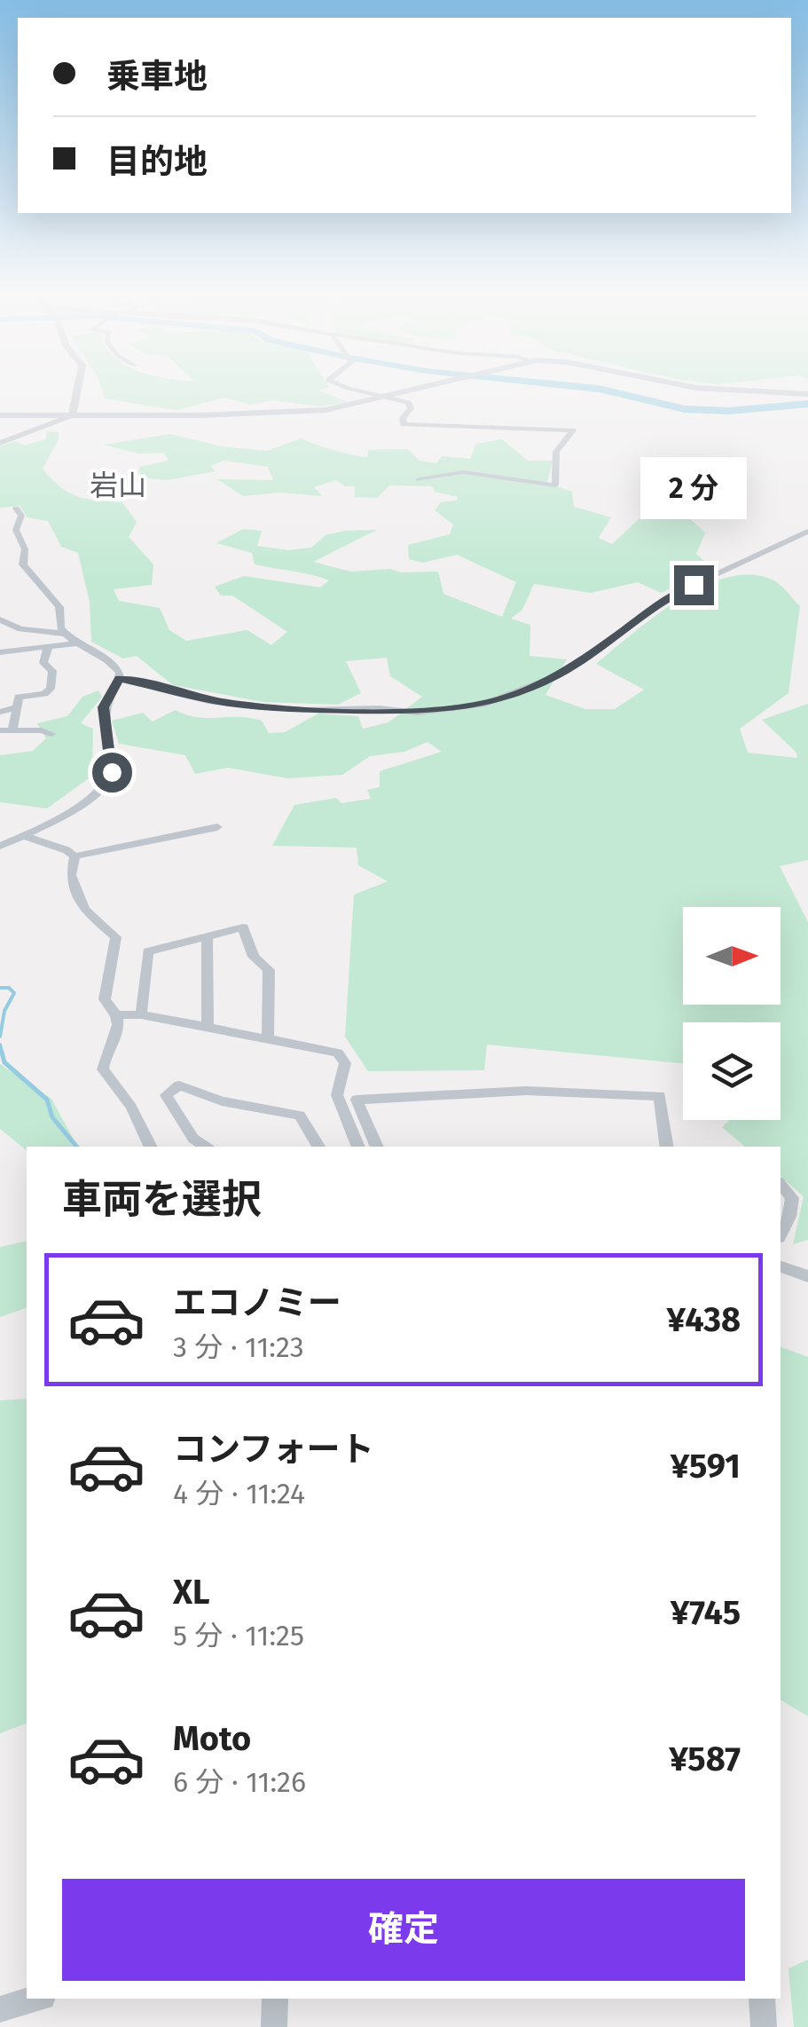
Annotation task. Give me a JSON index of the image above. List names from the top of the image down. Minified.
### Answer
{"districts":["岩山"],"north":"right","page":{"banner":["乗車地","目的地"],"bubble":"2 分","heading":"車両を選択","list":[{"name":"エコノミー","note":"3 分 · 11:23","value":"¥438"},{"name":"コンフォート","note":"4 分 · 11:24","value":"¥591"},{"name":"XL","note":"5 分 · 11:25","value":"¥745"},{"name":"Moto","note":"6 分 · 11:26","value":"¥587"}],"buttons":"確定"}}
